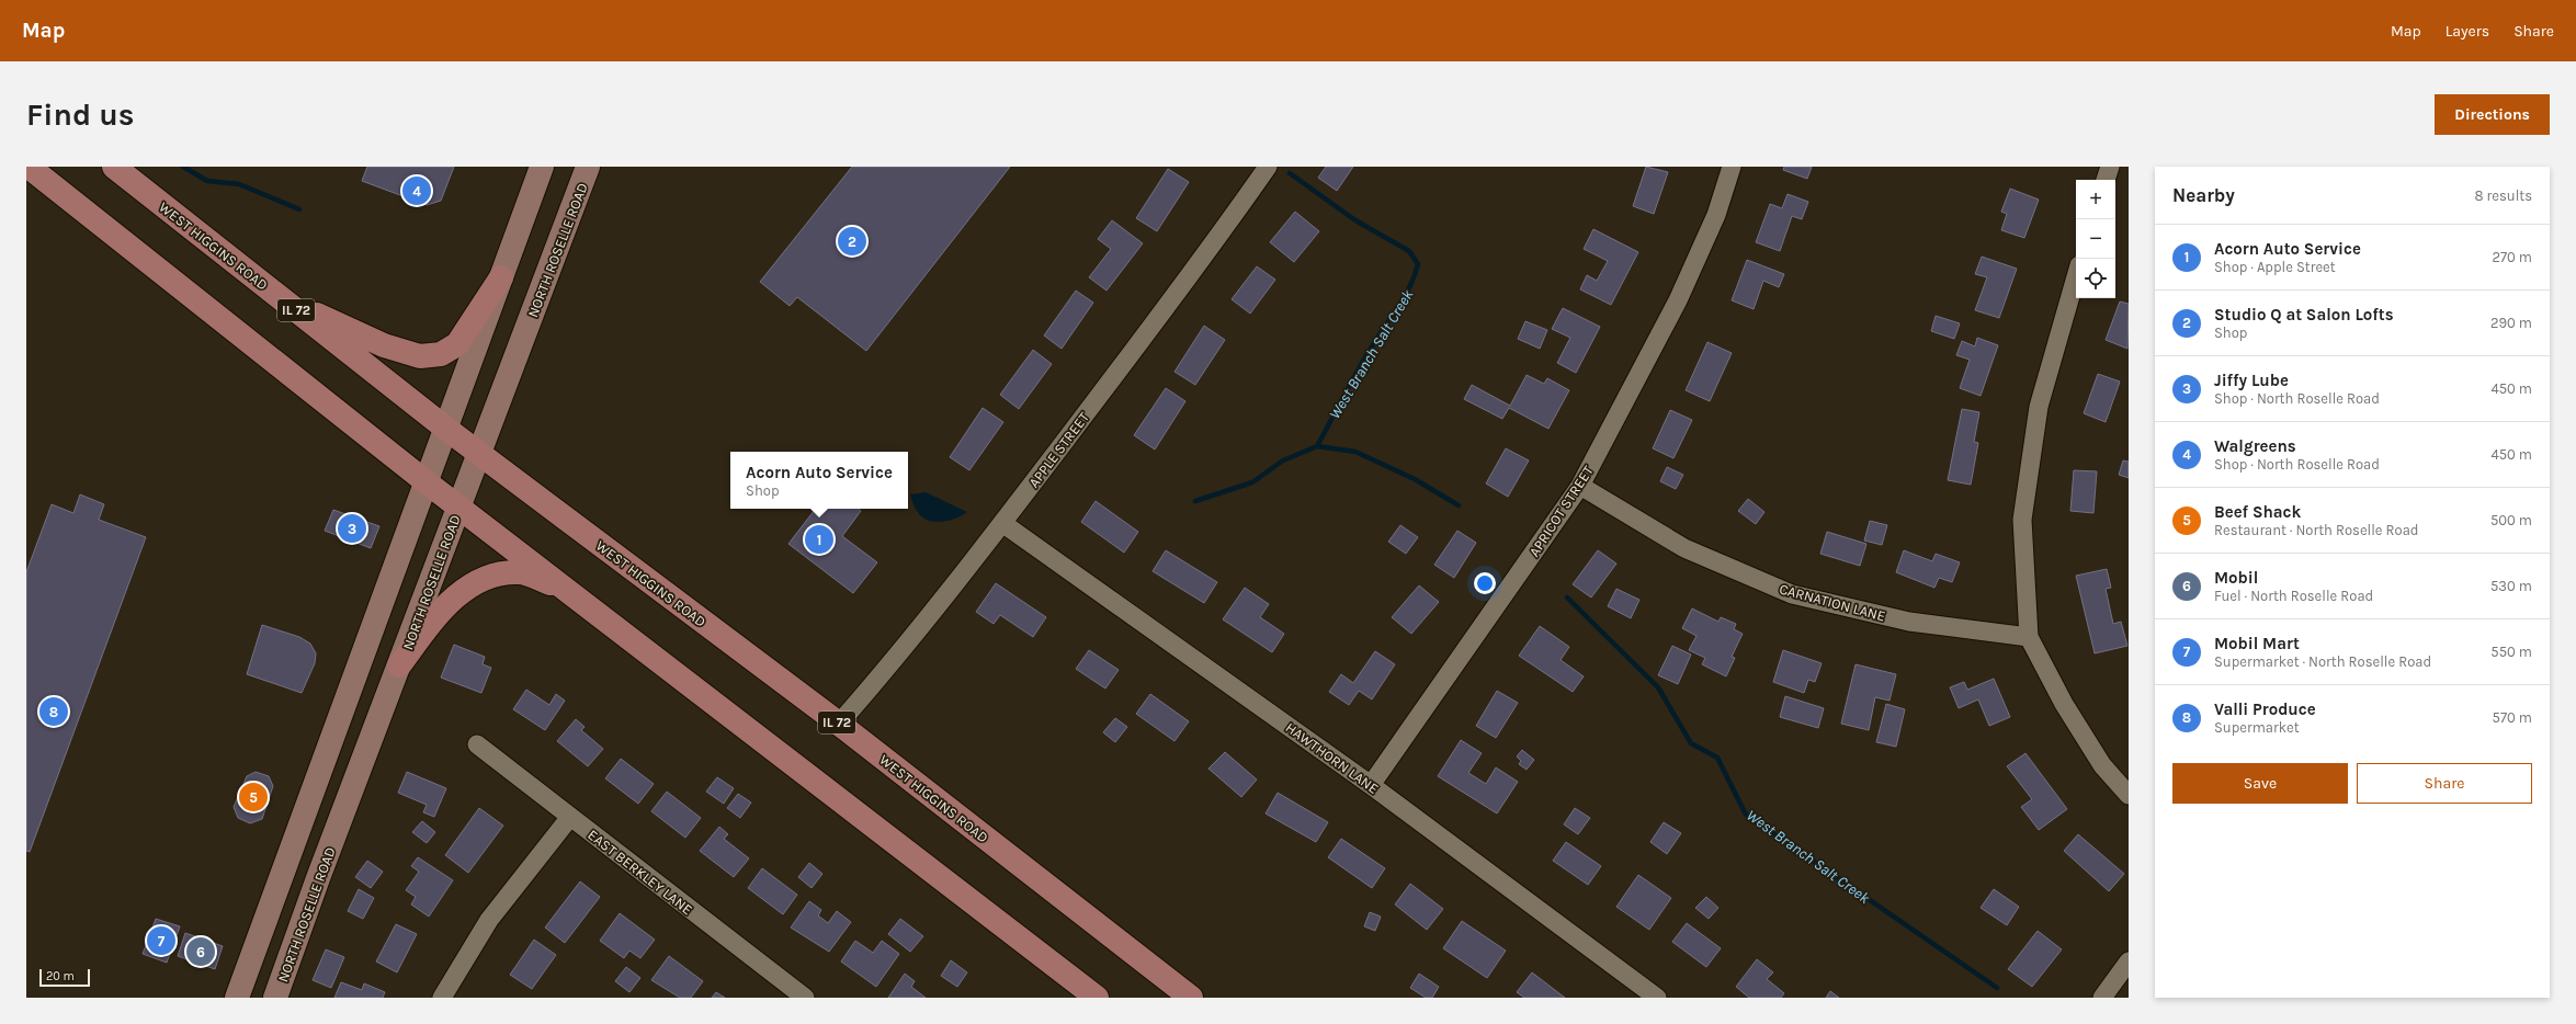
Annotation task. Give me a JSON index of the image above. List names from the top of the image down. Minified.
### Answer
{"streets":{"main road":["WEST HIGGINS ROAD","NORTH ROSELLE ROAD","IL 72"],"street":["APPLE STREET","APRICOT STREET","CARNATION LANE","HAWTHORN LANE","EAST BERKLEY LANE"]},"crossings":[["WEST HIGGINS ROAD","NORTH ROSELLE ROAD"],["WEST HIGGINS ROAD","APPLE STREET"],["APPLE STREET","HAWTHORN LANE"],["APRICOT STREET","CARNATION LANE"],["APRICOT STREET","HAWTHORN LANE"]],"water":["West Branch Salt Creek"],"scale_bar":"20 m","page":{"header":"Map","nav":["Map","Layers","Share"],"buttons":["Directions",["Save","Share"]],"title":"Find us","heading":["Nearby","8 results"],"pins":["4","2","3","1","8","5","7","6"],"map_buttons":["+","−"],"list":[{"mark":"1","name":"Acorn Auto Service","note":"Shop · Apple Street","value":"270 m"},{"mark":"2","name":"Studio Q at Salon Lofts","note":"Shop","value":"290 m"},{"mark":"3","name":"Jiffy Lube","note":"Shop · North Roselle Road","value":"450 m"},{"mark":"4","name":"Walgreens","note":"Shop · North Roselle Road","value":"450 m"},{"mark":"5","name":"Beef Shack","note":"Restaurant · North Roselle Road","value":"500 m"},{"mark":"6","name":"Mobil","note":"Fuel · North Roselle Road","value":"530 m"},{"mark":"7","name":"Mobil Mart","note":"Supermarket · North Roselle Road","value":"550 m"},{"mark":"8","name":"Valli Produce","note":"Supermarket","value":"570 m"}],"popup":["Acorn Auto Service","Shop"],"scale":"20 m"}}
